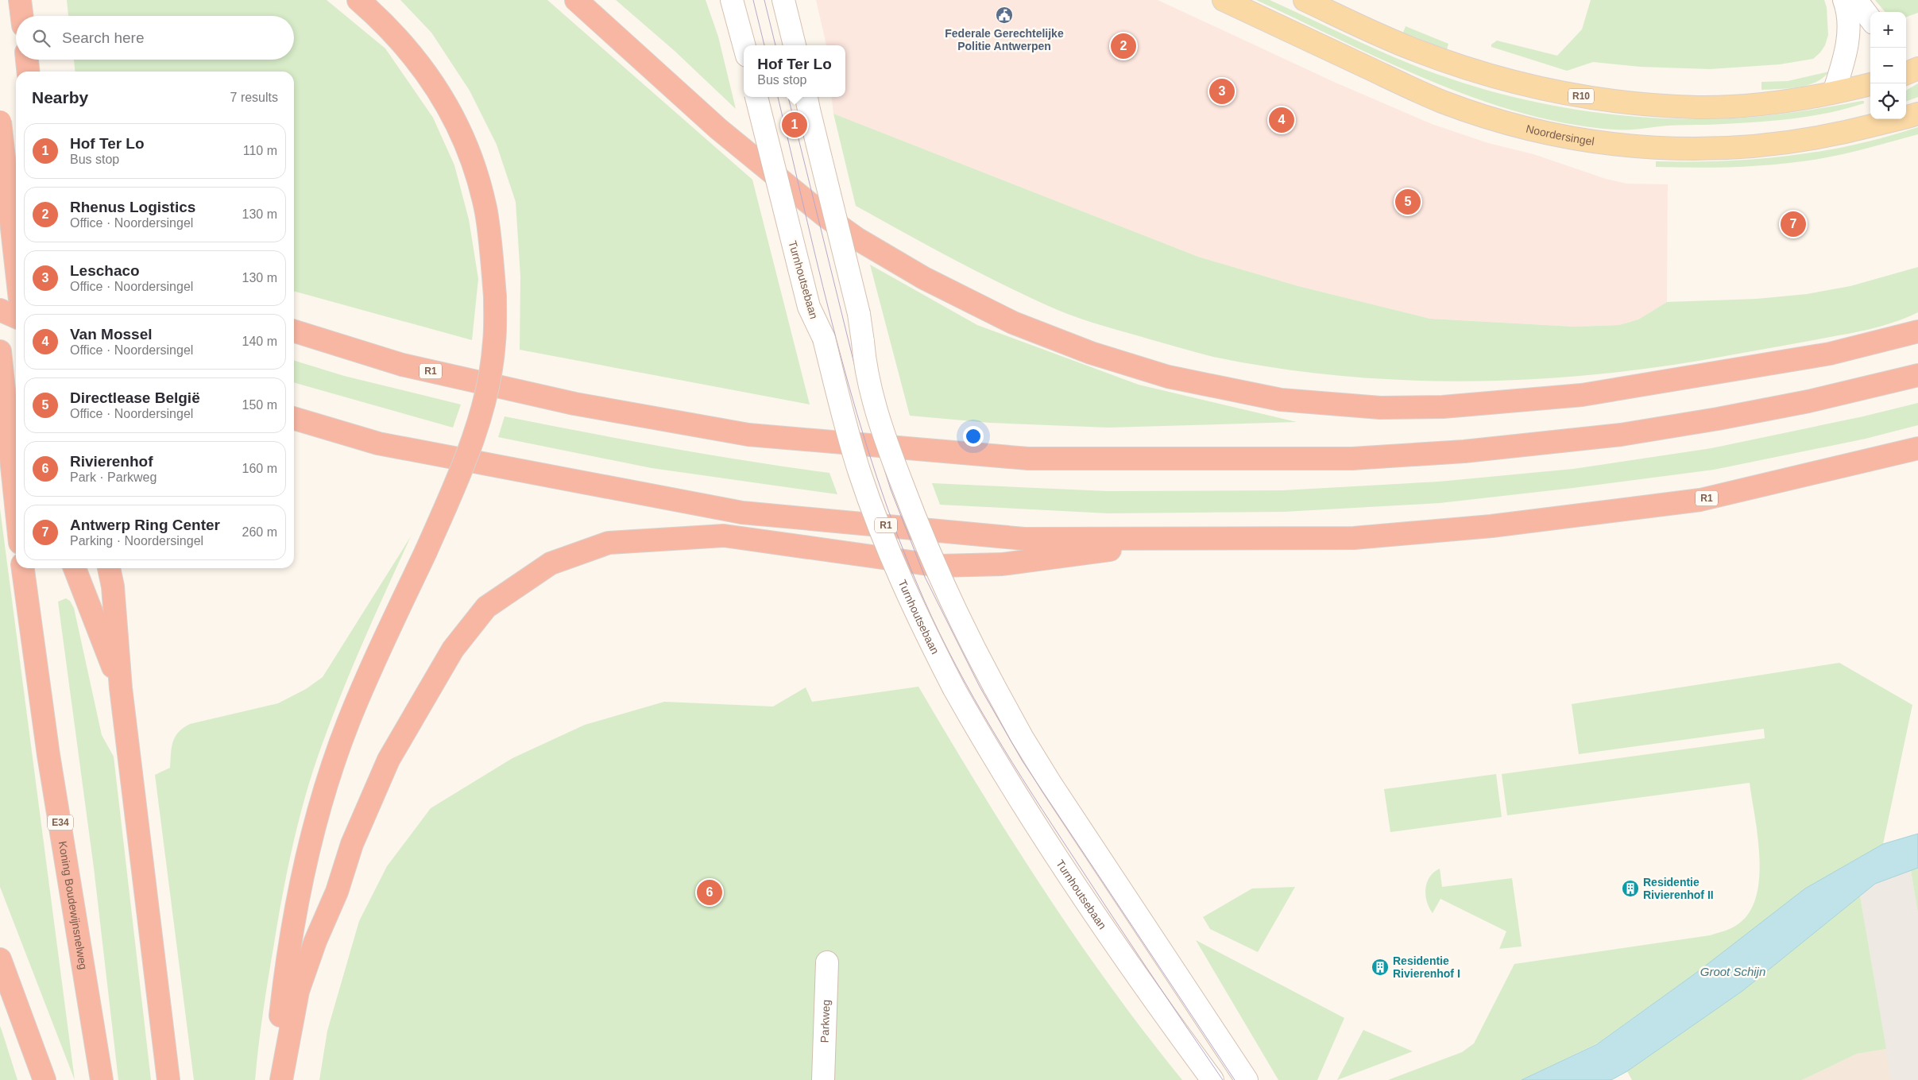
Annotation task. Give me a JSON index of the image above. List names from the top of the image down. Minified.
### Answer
{"streets":{"highway":["R1","E34","Koning Boudewijnsnelweg"],"main road":["R10","Noordersingel","Turnhoutsebaan","Parkweg"]},"water":["Groot Schijn"],"places":{"public building":["Federale Gerechtelijke Politie Antwerpen"],"building":["Residentie Rivierenhof II","Residentie Rivierenhof I"]},"page":{"map_buttons":["+","−"],"search":"Search here","pins":["2","3","4","1","5","7","6"],"popup":["Hof Ter Lo","Bus stop"],"heading":["Nearby","7 results"],"list":[{"mark":"1","name":"Hof Ter Lo","note":"Bus stop","value":"110 m"},{"mark":"2","name":"Rhenus Logistics","note":"Office · Noordersingel","value":"130 m"},{"mark":"3","name":"Leschaco","note":"Office · Noordersingel","value":"130 m"},{"mark":"4","name":"Van Mossel","note":"Office · Noordersingel","value":"140 m"},{"mark":"5","name":"Directlease België","note":"Office · Noordersingel","value":"150 m"},{"mark":"6","name":"Rivierenhof","note":"Park · Parkweg","value":"160 m"},{"mark":"7","name":"Antwerp Ring Center","note":"Parking · Noordersingel","value":"260 m"}]}}
